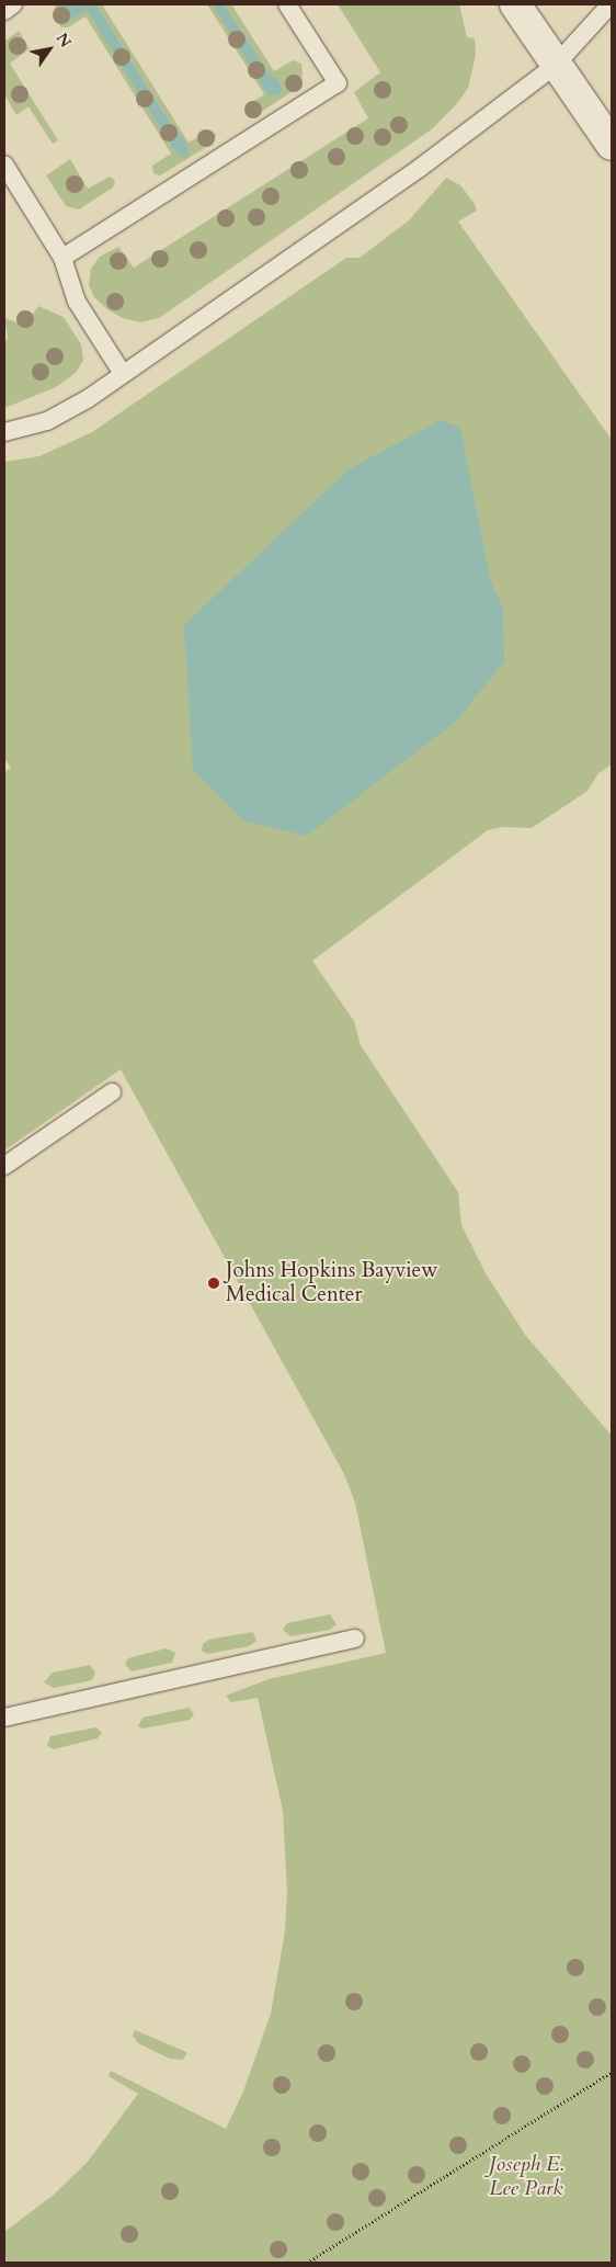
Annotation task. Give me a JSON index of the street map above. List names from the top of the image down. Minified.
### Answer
{"parks":["Joseph E. Lee Park"],"places":["Johns Hopkins Bayview Medical Center"],"north":"top right"}
